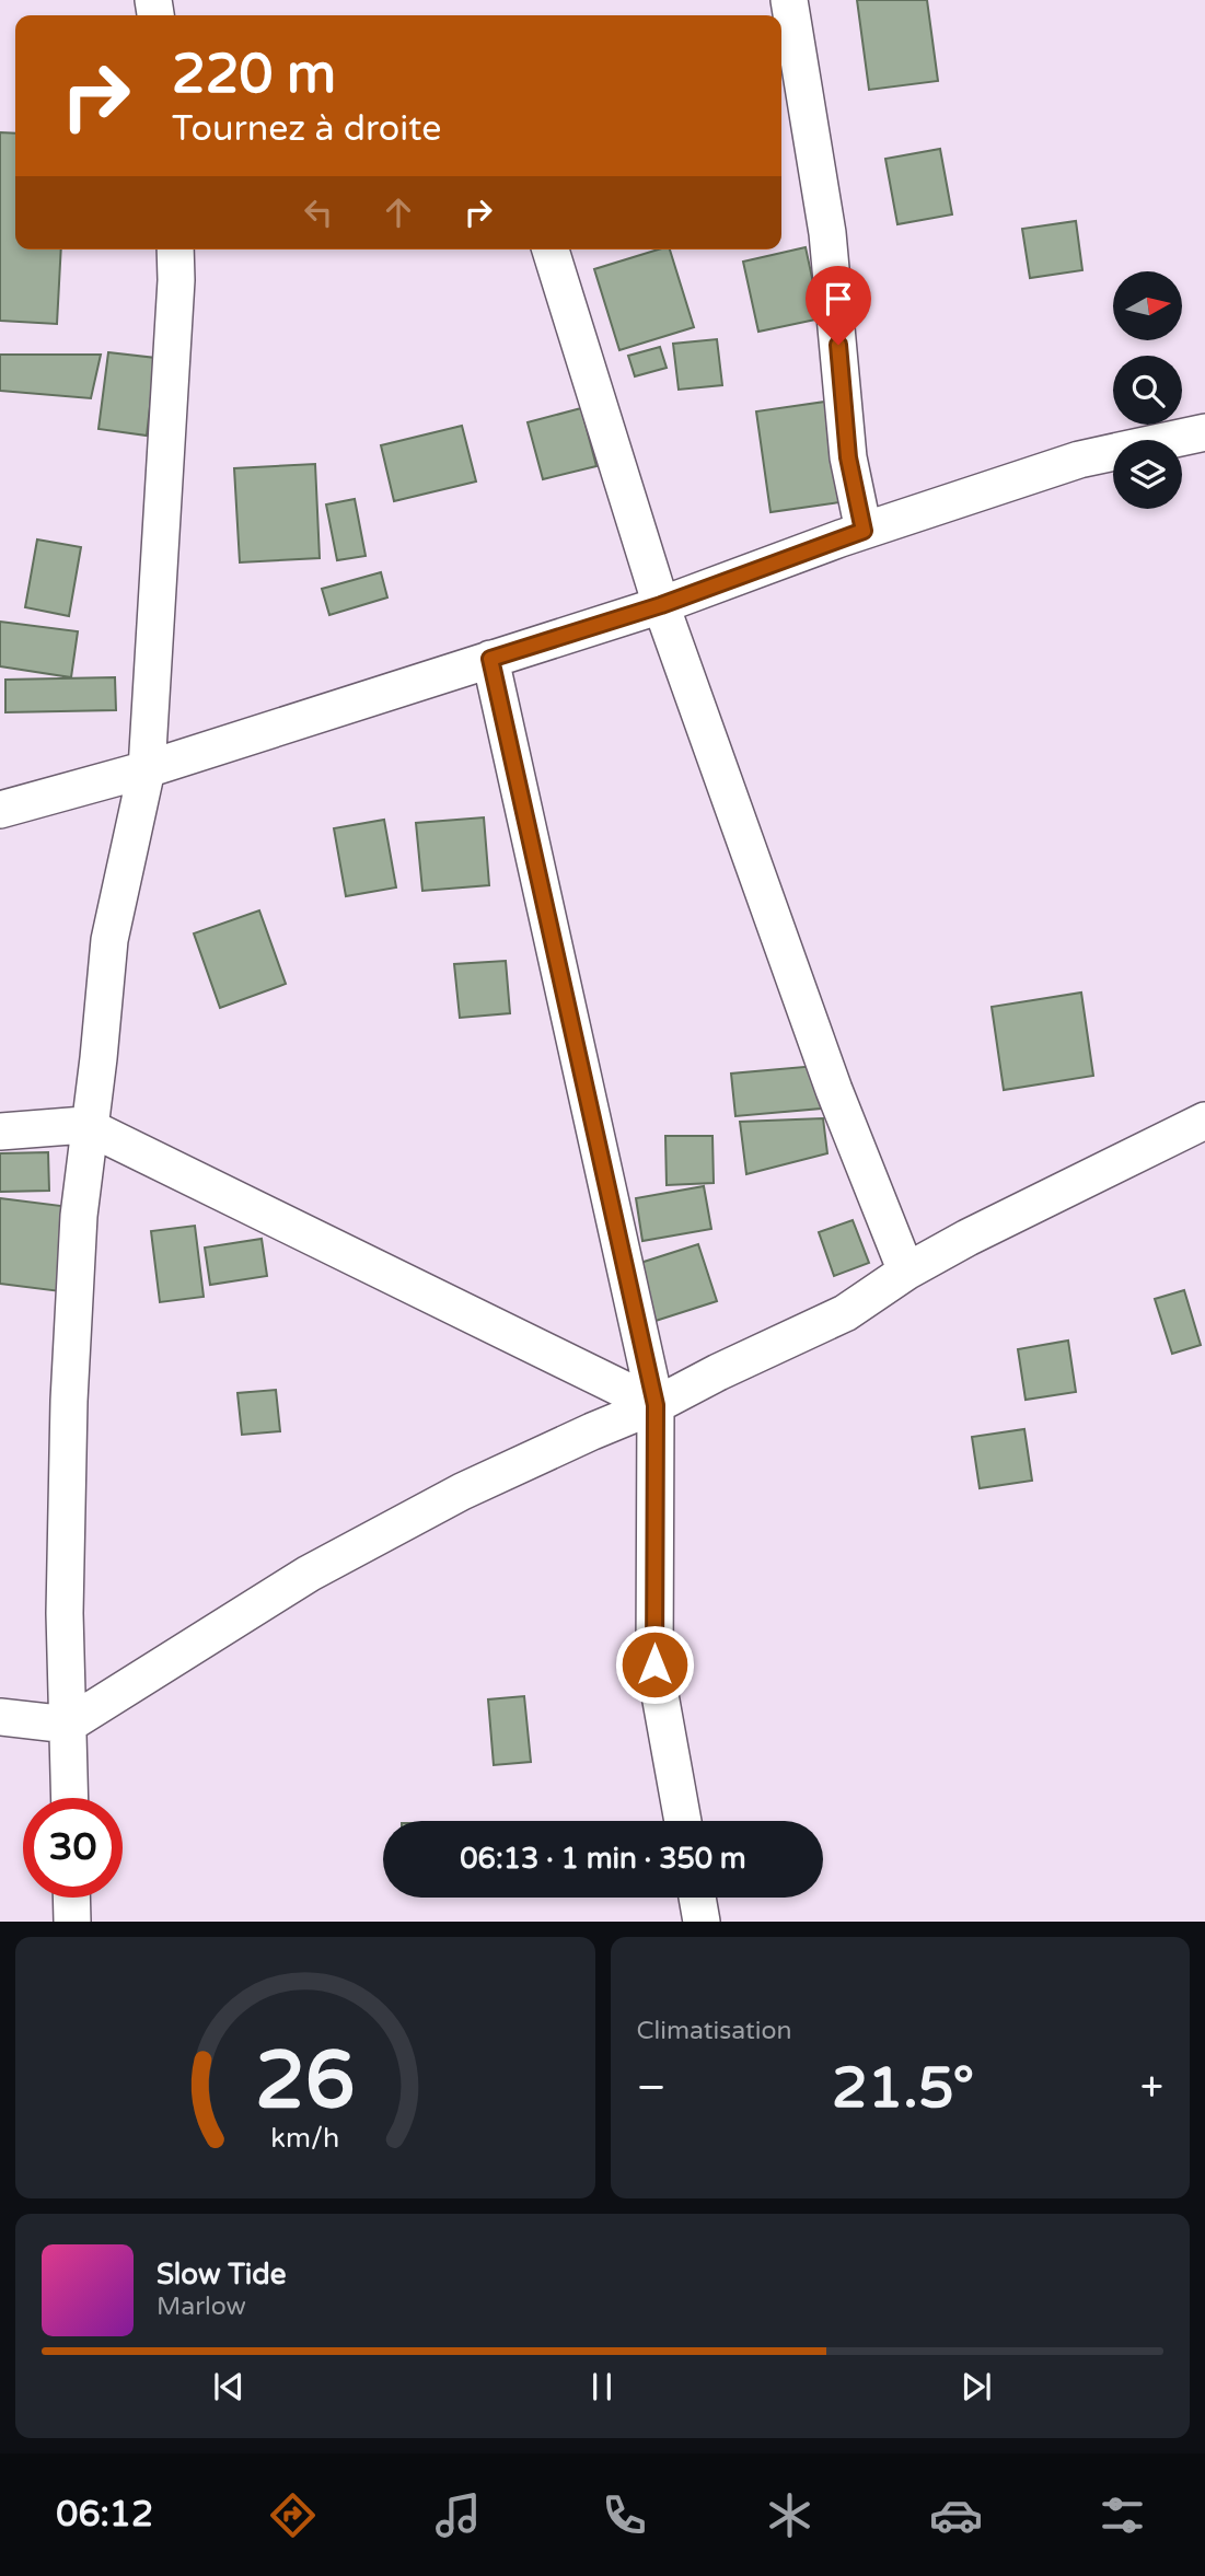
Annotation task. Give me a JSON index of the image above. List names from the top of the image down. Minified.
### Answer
{"north":"right","page":{"turn":["220 m","Tournez à droite"],"limit":"30","trip":"06:13 · 1 min · 350 m","tile":"Climatisation","heat":["−","21.5°","+"],"song":["Slow Tide","Marlow"],"tabs":"06:12","gauge":["26","km/h"]}}
